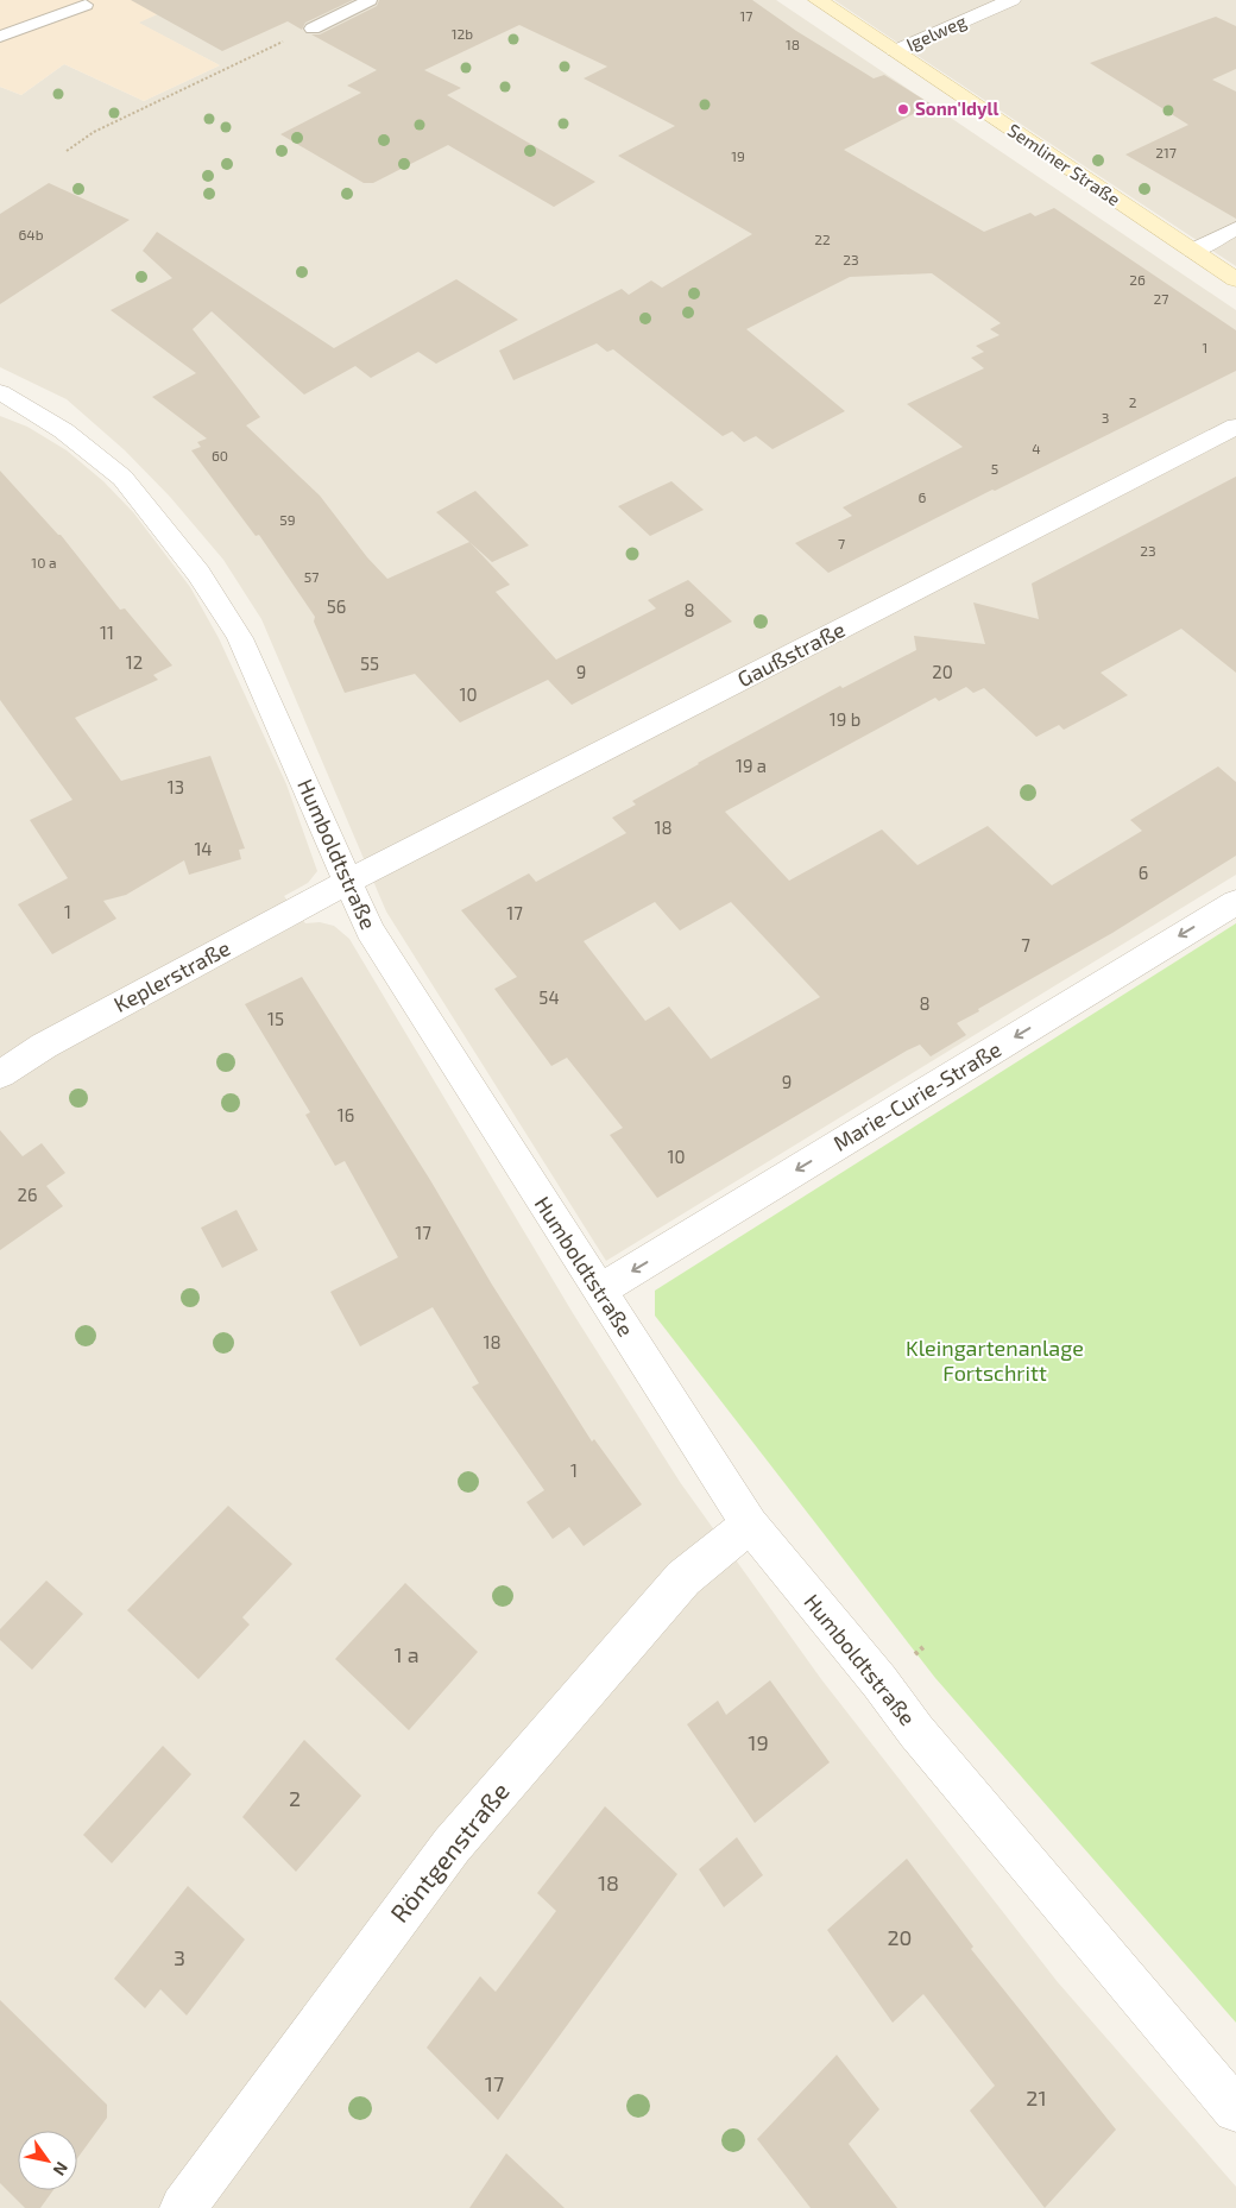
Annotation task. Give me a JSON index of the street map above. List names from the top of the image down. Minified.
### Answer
{"streets":{"street":["Igelweg","Semliner Straße","Gaußstraße","Humboldtstraße","Keplerstraße","Marie-Curie-Straße","Röntgenstraße"]},"crossings":[["Igelweg","Semliner Straße"],["Gaußstraße","Humboldtstraße"],["Gaußstraße","Keplerstraße"],["Humboldtstraße","Keplerstraße"],["Humboldtstraße","Marie-Curie-Straße"],["Humboldtstraße","Röntgenstraße"]],"one_way":["Marie-Curie-Straße"],"parks":["Kleingartenanlage Fortschritt"],"places":["Sonn'Idyll"],"house_numbers":["17","12b","18","217","19","64b","22","23","26","27","1","2","3","4","60","5","6","59","7","23","10 a","57","56","8","11","12","55","9","20","10","19 b","19 a","13","18","14","6","1","17","7","54","8","15","9","16","10","26","17","18","1","1 a","19","2","18","20","3","17","21"],"north":"bottom right"}
